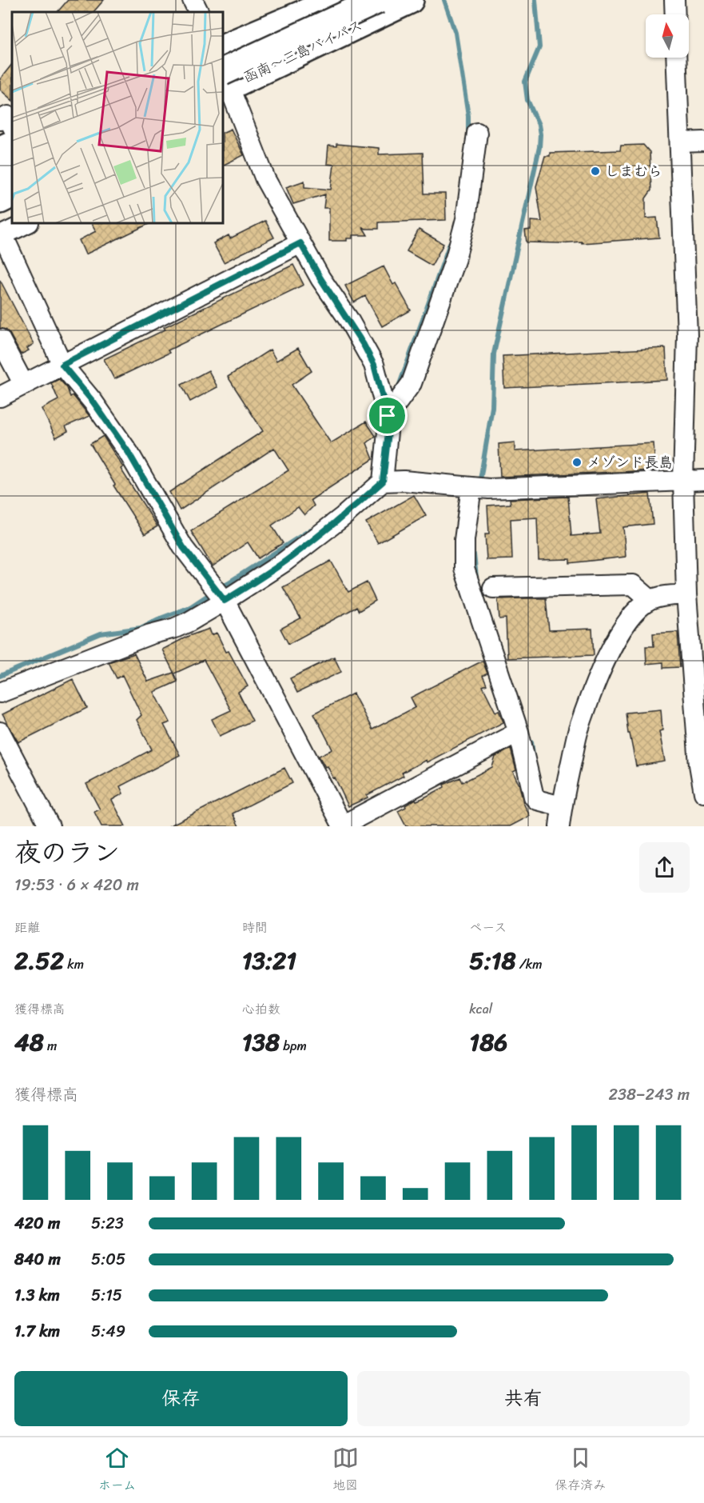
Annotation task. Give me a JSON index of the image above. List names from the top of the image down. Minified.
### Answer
{"streets":{"highway":["函南～三島バイパス"]},"places":["しまむら","メゾンド長島"],"north":"top","page":{"heading":["夜のラン","19:53 · 6 × 420 m"],"stats":[["距離","2.52 km"],["時間","13:21"],["ペース","5:18 /km"],["獲得標高","48 m"],["心拍数","138 bpm"],["kcal","186"]],"chart":["獲得標高","238–243 m"],"list":[{"name":"420 m","note":"5:23"},{"name":"840 m","note":"5:05"},{"name":"1.3 km","note":"5:15"},{"name":"1.7 km","note":"5:49"}],"buttons":["保存","共有"],"tabs":["ホーム","地図","保存済み"]}}
